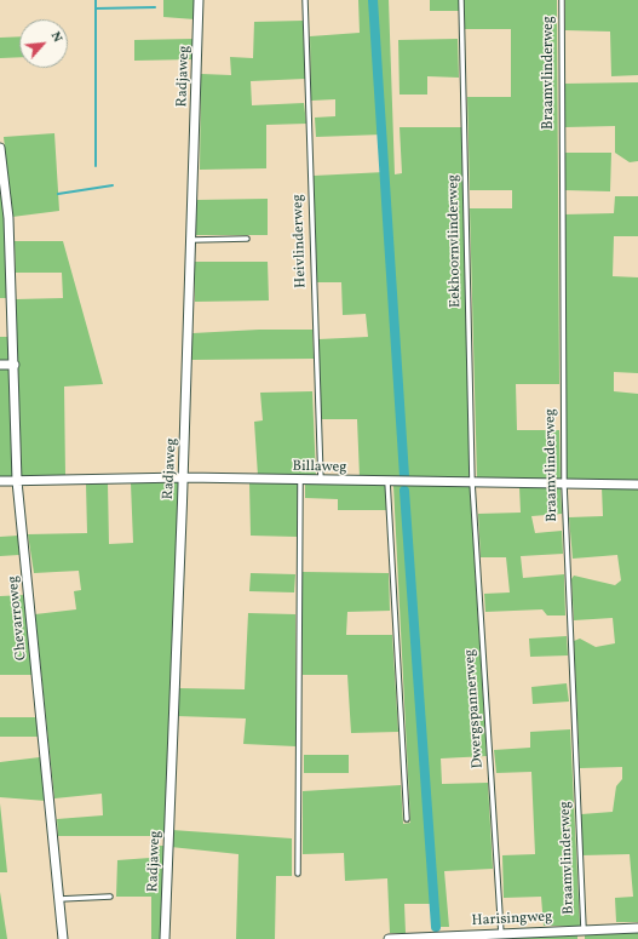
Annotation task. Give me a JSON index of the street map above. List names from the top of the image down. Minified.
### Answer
{"streets":{"street":["Radjaweg","Billaweg","Chevarroweg","Harisingweg"],"lane":["Braamvlinderweg","Heivlinderweg","Eekhoornvlinderweg","Dwergspannerweg"]},"crossings":[["Braamvlinderweg","Billaweg"],["Braamvlinderweg","Harisingweg"],["Radjaweg","Billaweg"],["Heivlinderweg","Billaweg"],["Eekhoornvlinderweg","Billaweg"],["Eekhoornvlinderweg","Dwergspannerweg"],["Billaweg","Chevarroweg"],["Billaweg","Dwergspannerweg"],["Dwergspannerweg","Harisingweg"]],"north":"top right"}
